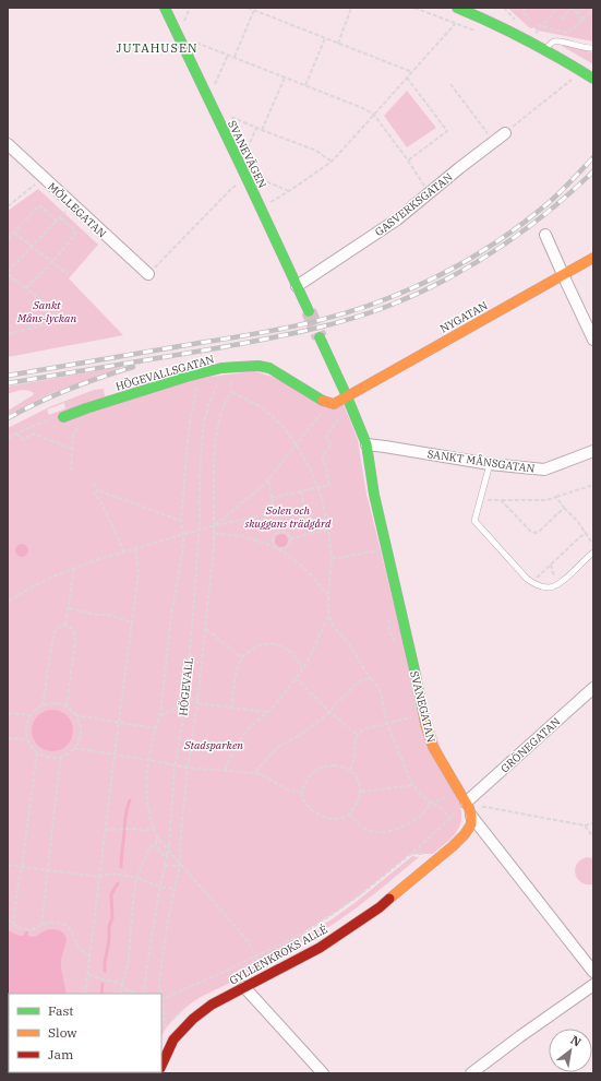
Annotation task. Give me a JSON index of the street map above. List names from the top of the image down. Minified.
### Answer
{"streets":{"street":["SVANEVÄGEN","GASVERKSGATAN","MÖLLEGATAN","NYGATAN","HÖGEVALLSGATAN","SANKT MÅNSGATAN","SVANEGATAN","GRÖNEGATAN","GYLLENKROKS ALLÉ"],"path":["HÖGEVALL"]},"crossings":[["SVANEVÄGEN","GASVERKSGATAN"],["NYGATAN","SVANEGATAN"],["SANKT MÅNSGATAN","SVANEGATAN"],["SVANEGATAN","GRÖNEGATAN"],["SVANEGATAN","GYLLENKROKS ALLÉ"]],"districts":["JUTAHUSEN"],"parks":["Sankt Måns-lyckan","Solen och skuggans trädgård","Stadsparken"],"legend":["Fast","Slow","Jam"],"north":"top right"}
